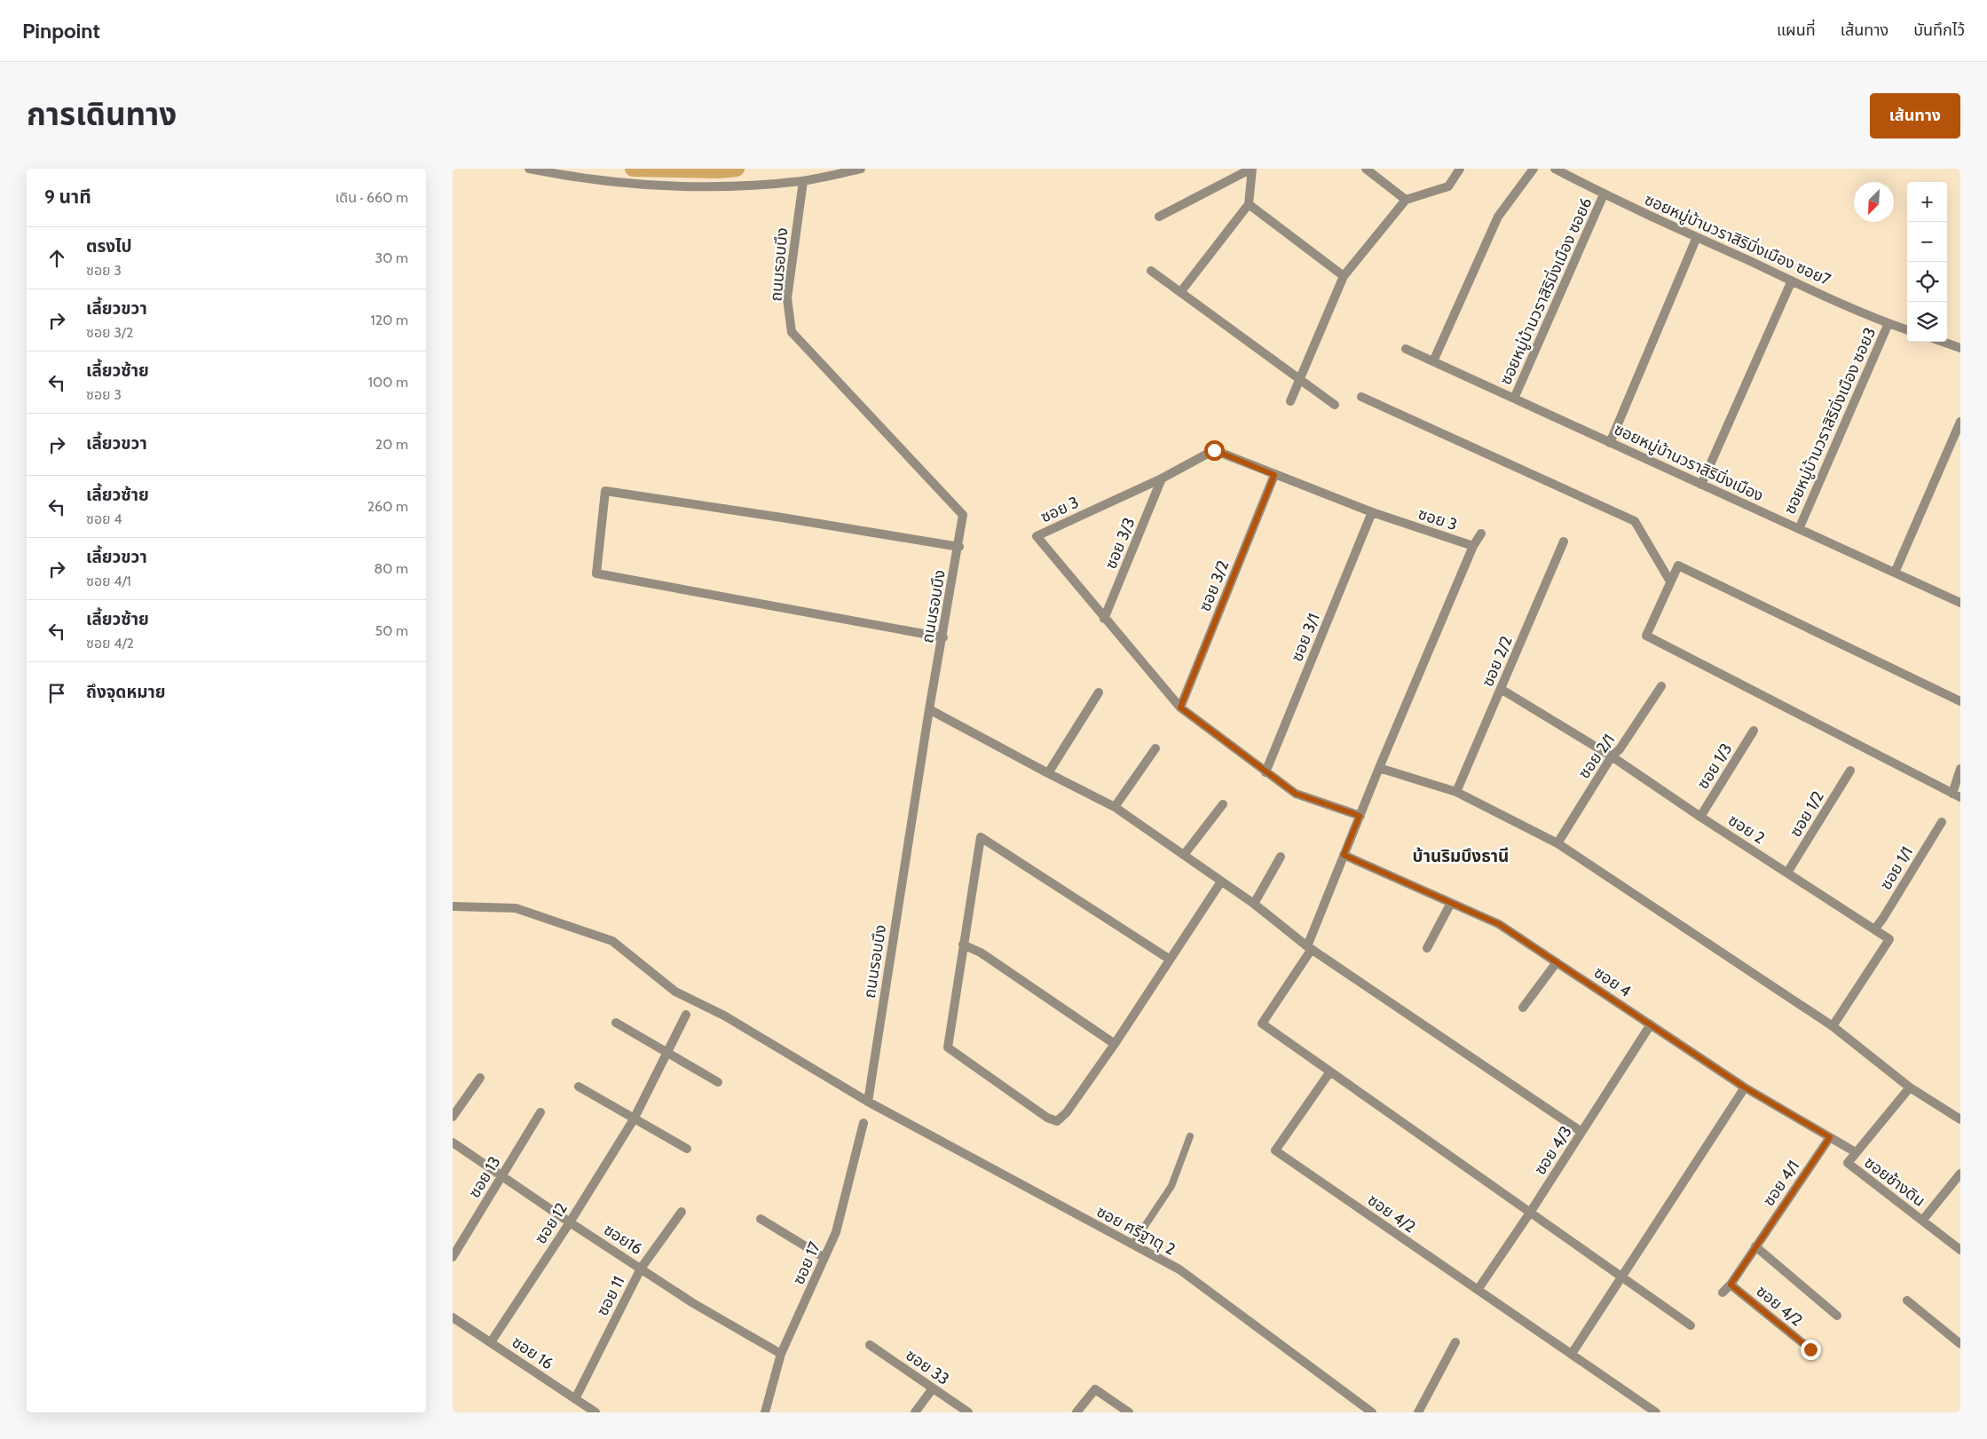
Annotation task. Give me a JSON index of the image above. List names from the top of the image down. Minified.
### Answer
{"streets":{"street":["ซอยหมู่บ้านวราสิริมิ่งเมือง ซอย7","ถนนรอบบึง","ซอยหมู่บ้านวราสิริมิ่งเมือง ซอย6","ซอยหมู่บ้านวราสิริมิ่งเมือง ซอย3","ซอยหมู่บ้านวราสิริมิ่งเมือง","ซอย 3","ซอย 3/3","ซอย 3/2","ซอย 3/1","ซอย 2/2","ซอย 2/1","ซอย 1/3","ซอย 1/2","ซอย 2","ซอย 1/1","ซอย 4","ซอย 4/3","ซอย 13","ซอยช้างดิน","ซอย 4/1","ซอย 4/2","ซอย 12","ซอย ศรีฐาตุ 2","ซอย16","ซอย 17","ซอย 11","ซอย 16","ซอย 33"]},"crossings":[["ซอยหมู่บ้านวราสิริมิ่งเมือง ซอย7","ซอยหมู่บ้านวราสิริมิ่งเมือง ซอย6"],["ซอยหมู่บ้านวราสิริมิ่งเมือง ซอย7","ซอยหมู่บ้านวราสิริมิ่งเมือง ซอย3"],["ถนนรอบบึง","ซอย ศรีฐาตุ 2"],["ซอยหมู่บ้านวราสิริมิ่งเมือง ซอย6","ซอยหมู่บ้านวราสิริมิ่งเมือง"],["ซอยหมู่บ้านวราสิริมิ่งเมือง ซอย3","ซอยหมู่บ้านวราสิริมิ่งเมือง"],["ซอย 3","ซอย 3/3"],["ซอย 3","ซอย 3/2"],["ซอย 3","ซอย 3/1"],["ซอย 2/2","ซอย 2"],["ซอย 2/1","ซอย 2"],["ซอย 1/3","ซอย 2"],["ซอย 1/2","ซอย 2"],["ซอย 2","ซอย 1/1"],["ซอย 4","ซอย 4/3"],["ซอย 4","ซอยช้างดิน"],["ซอย 4","ซอย 4/1"],["ซอย 4/3","ซอย 4/2"],["ซอย 13","ซอย16"],["ซอย 4/1","ซอย 4/2"],["ซอย 12","ซอย16"],["ซอย 12","ซอย 16"],["ซอย16","ซอย 17"],["ซอย16","ซอย 11"],["ซอย 11","ซอย 16"]],"districts":["บ้านริมบึงธานี"],"north":"bottom left","page":{"header":"Pinpoint","nav":["แผนที่","เส้นทาง","บันทึกไว้"],"title":"การเดินทาง","buttons":"เส้นทาง","heading":["9 นาที","เดิน · 660 m"],"map_buttons":["+","−"],"list":[["ตรงไป","ซอย 3","30 m"],["เลี้ยวขวา","ซอย 3/2","120 m"],["เลี้ยวซ้าย","ซอย 3","100 m"],["เลี้ยวขวา","20 m"],["เลี้ยวซ้าย","ซอย 4","260 m"],["เลี้ยวขวา","ซอย 4/1","80 m"],["เลี้ยวซ้าย","ซอย 4/2","50 m"],"ถึงจุดหมาย"]}}
